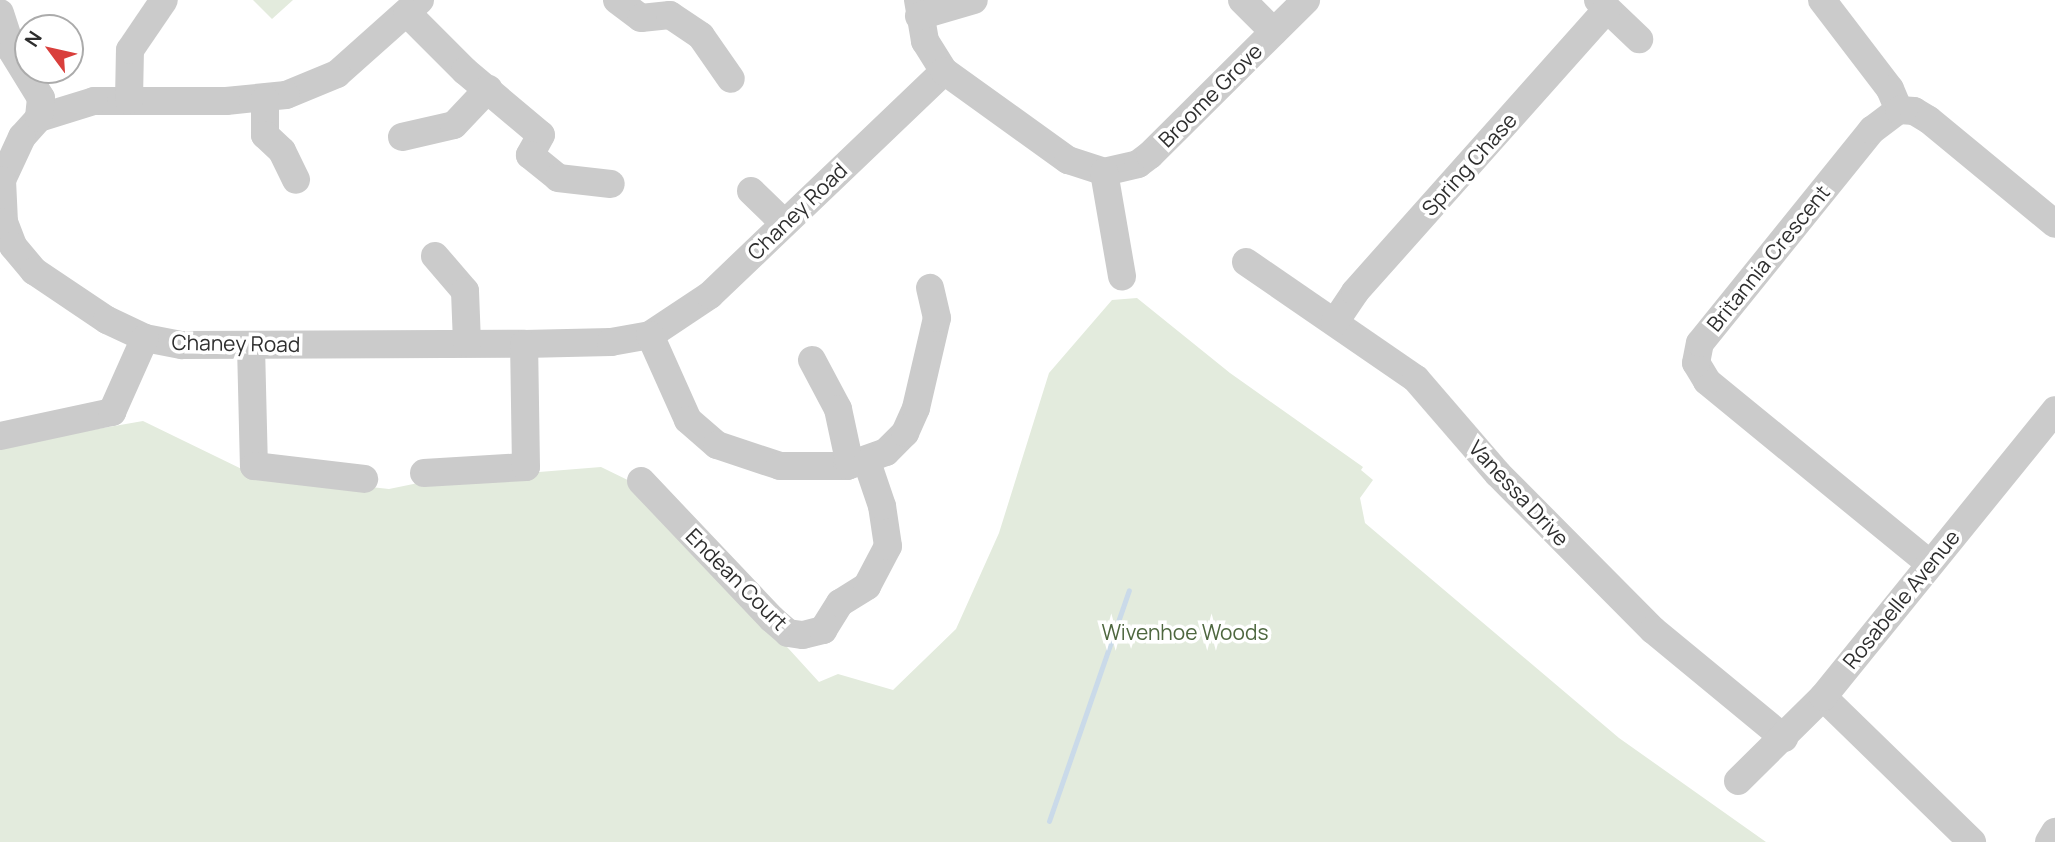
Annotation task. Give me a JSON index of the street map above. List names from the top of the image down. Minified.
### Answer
{"streets":{"street":["Broome Grove","Spring Chase","Chaney Road","Britannia Crescent","Vanessa Drive","Endean Court","Rosabelle Avenue"]},"crossings":[["Spring Chase","Vanessa Drive"],["Britannia Crescent","Rosabelle Avenue"],["Vanessa Drive","Rosabelle Avenue"]],"parks":["Wivenhoe Woods"],"north":"top left"}
